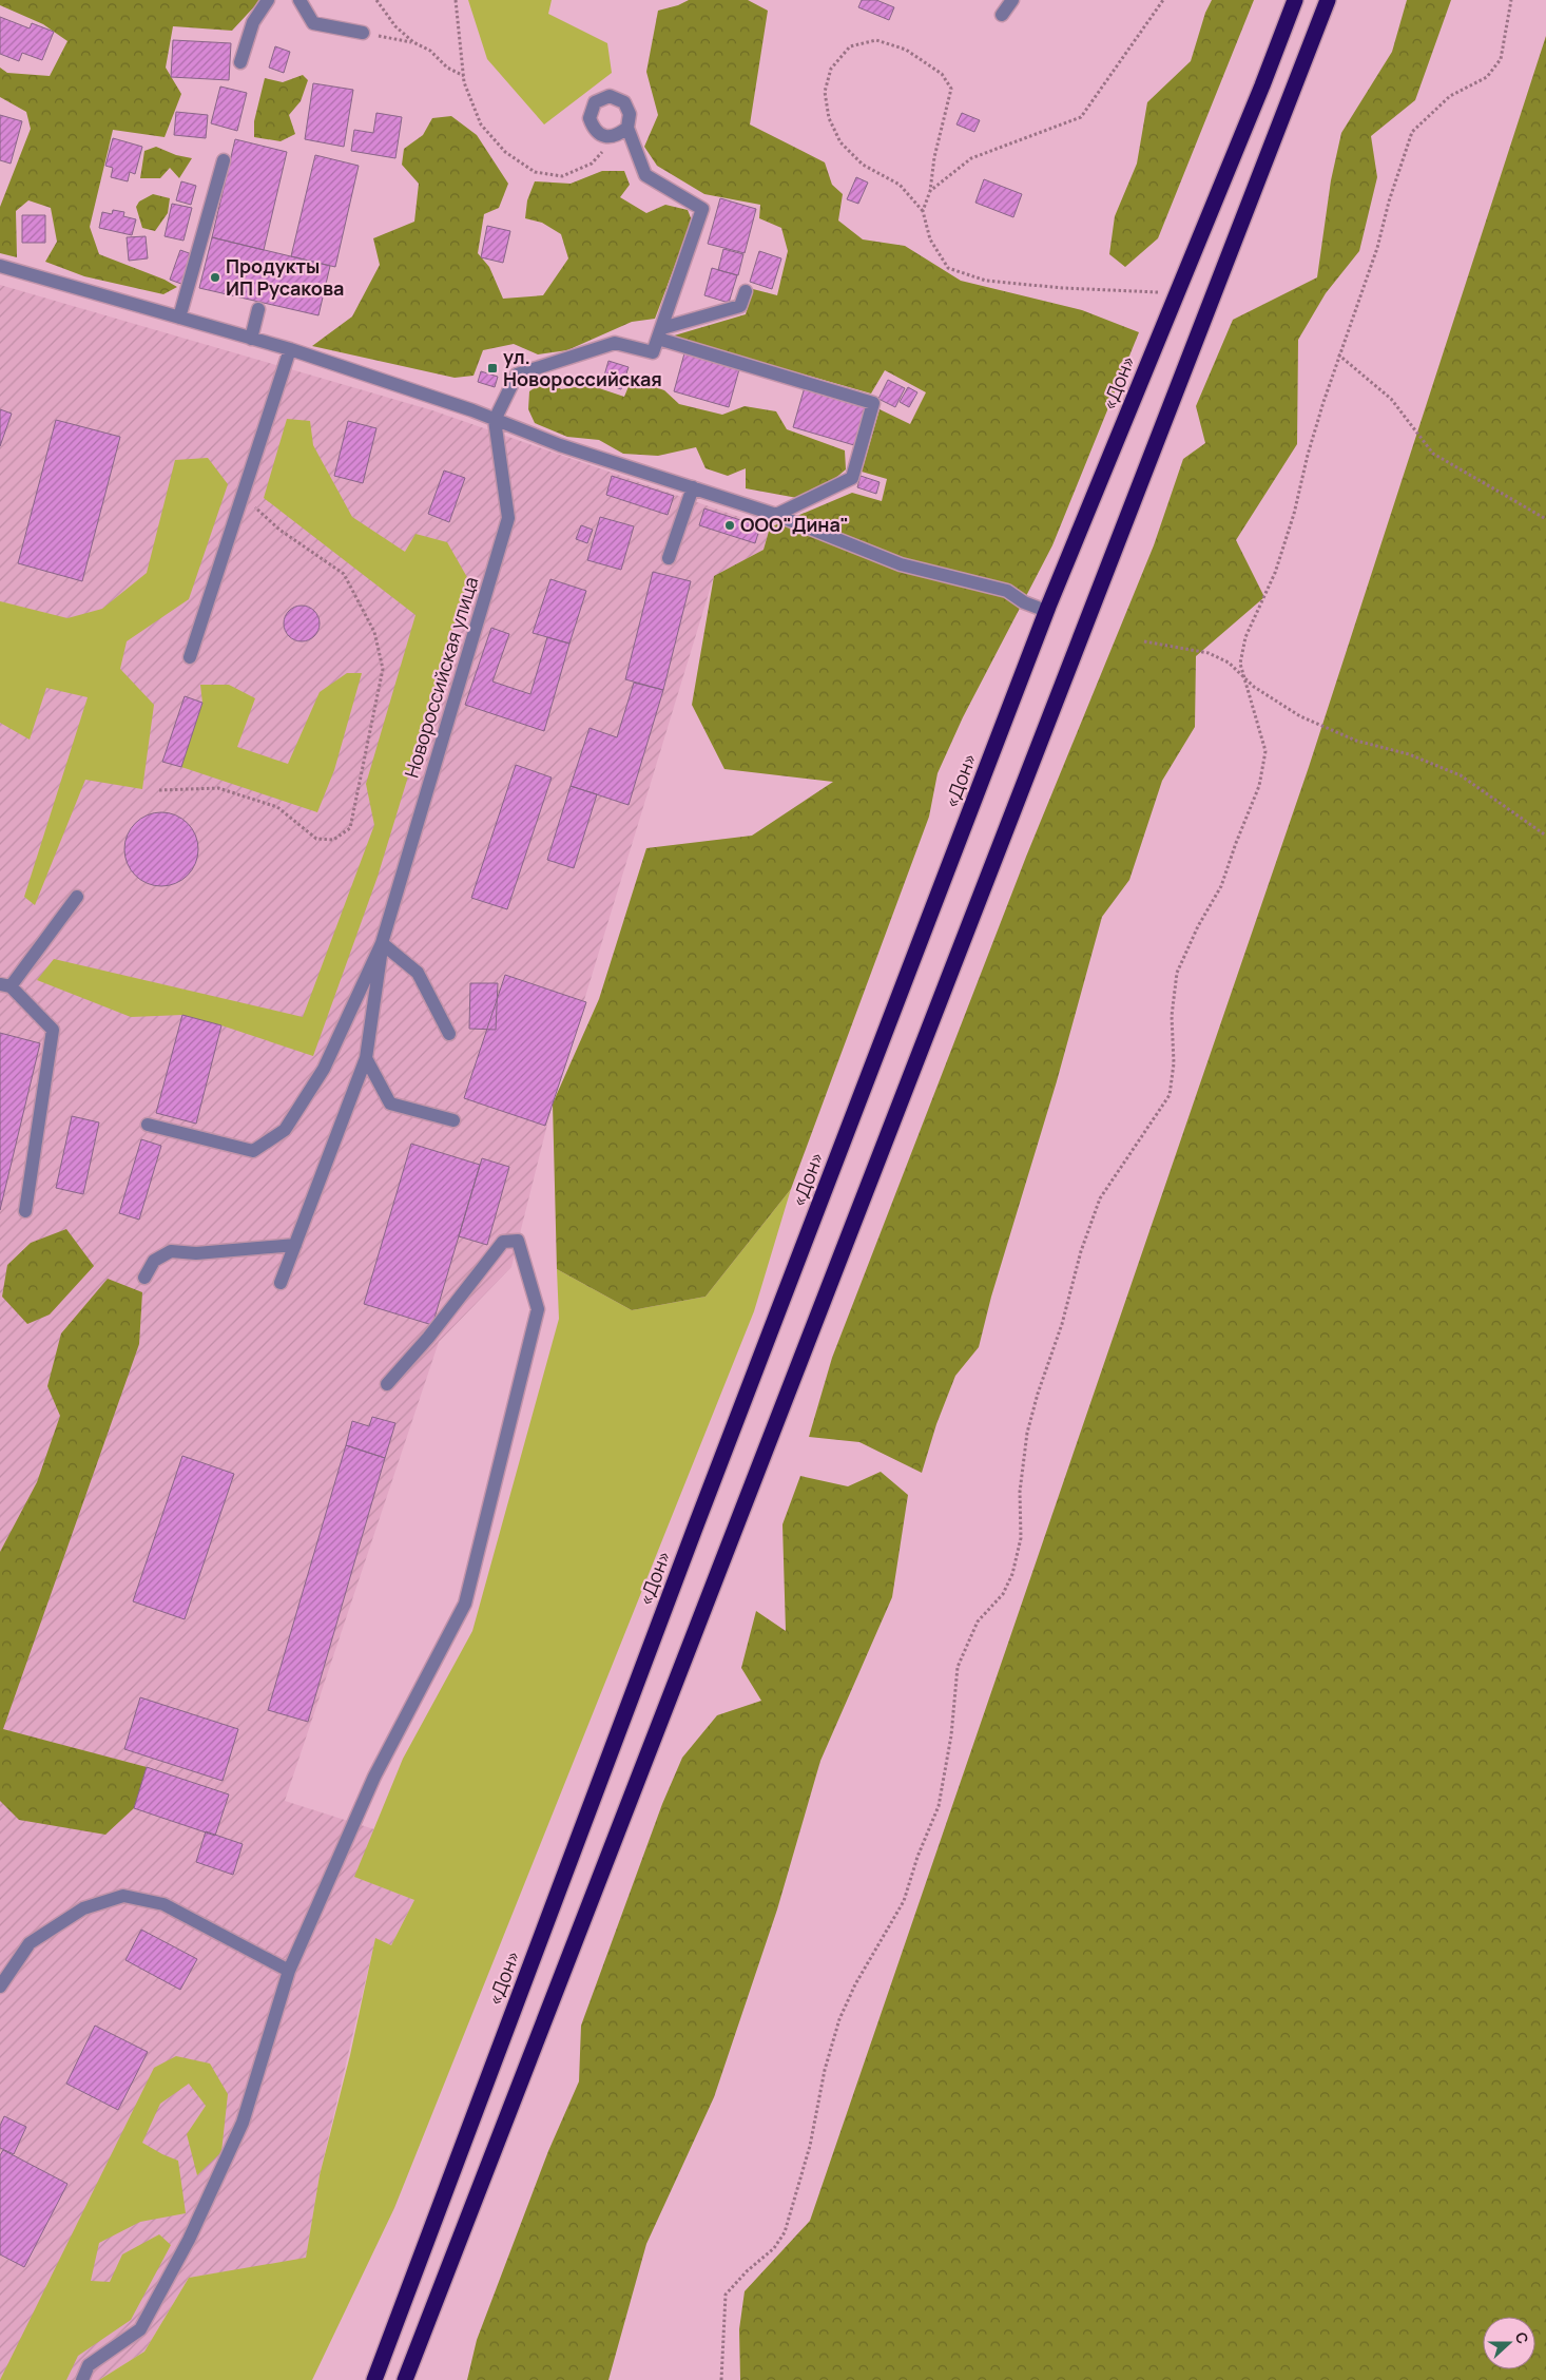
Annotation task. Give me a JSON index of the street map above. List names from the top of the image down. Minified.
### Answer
{"streets":{"highway":["«Дон»"],"street":["Новороссийская улица"]},"places":{"other":["Продукты ИП Русакова","ООО\"Дина\""],"transit":["ул. Новороссийская"]},"north":"right"}
